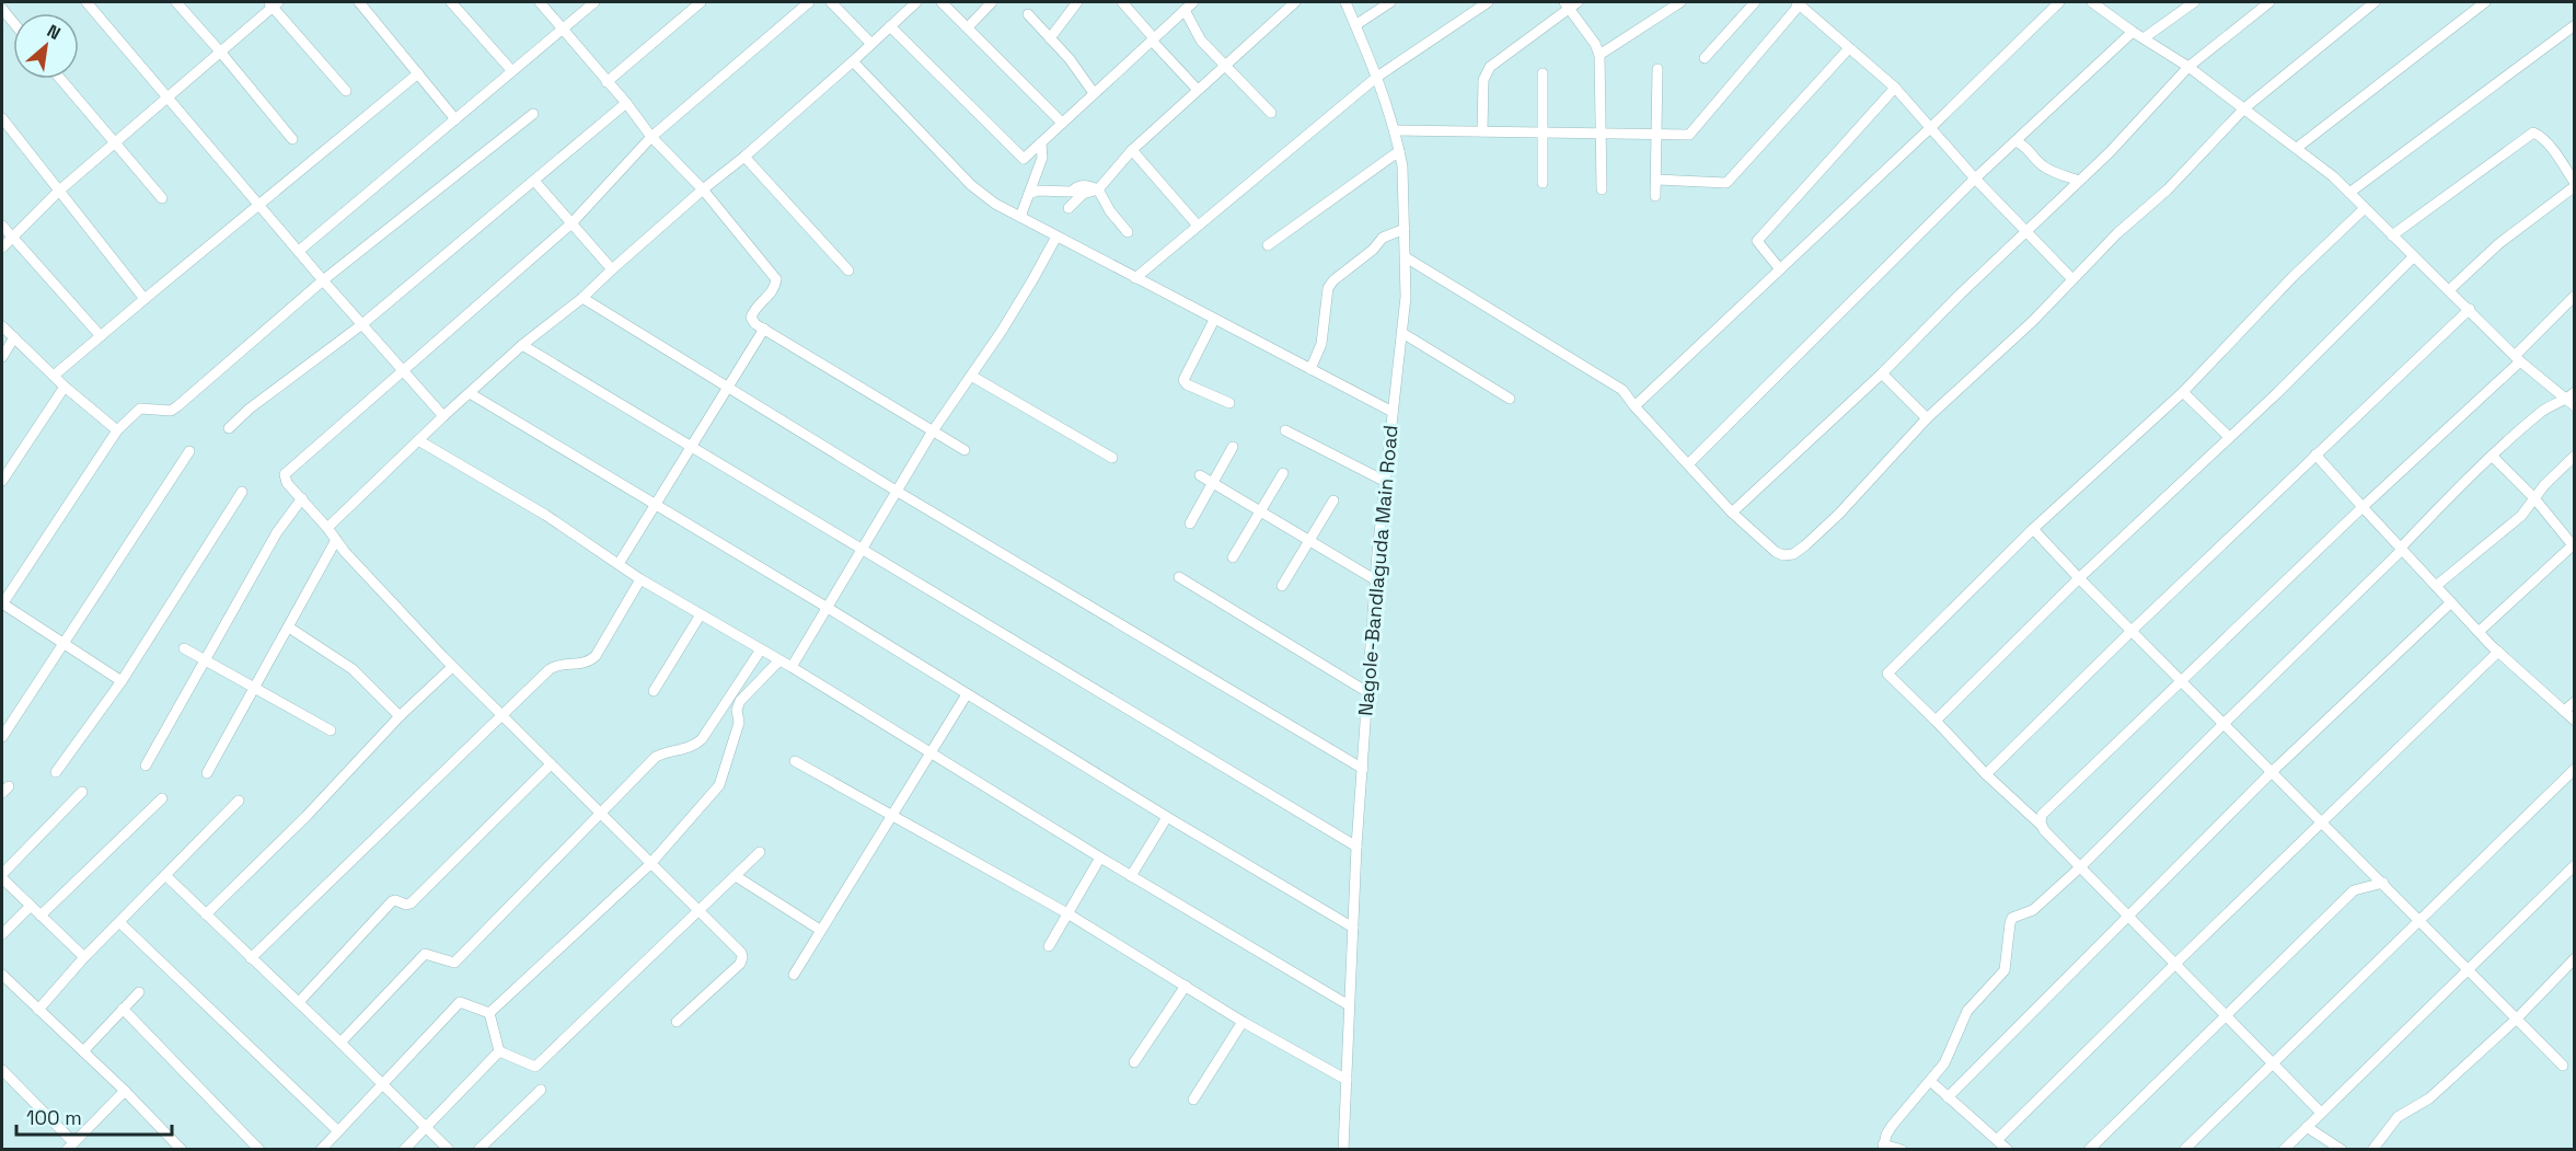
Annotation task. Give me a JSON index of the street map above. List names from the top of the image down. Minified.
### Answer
{"streets":{"street":["Nagole-Bandlaguda Main Road"]},"scale_bar":"100 m","north":"top right"}
